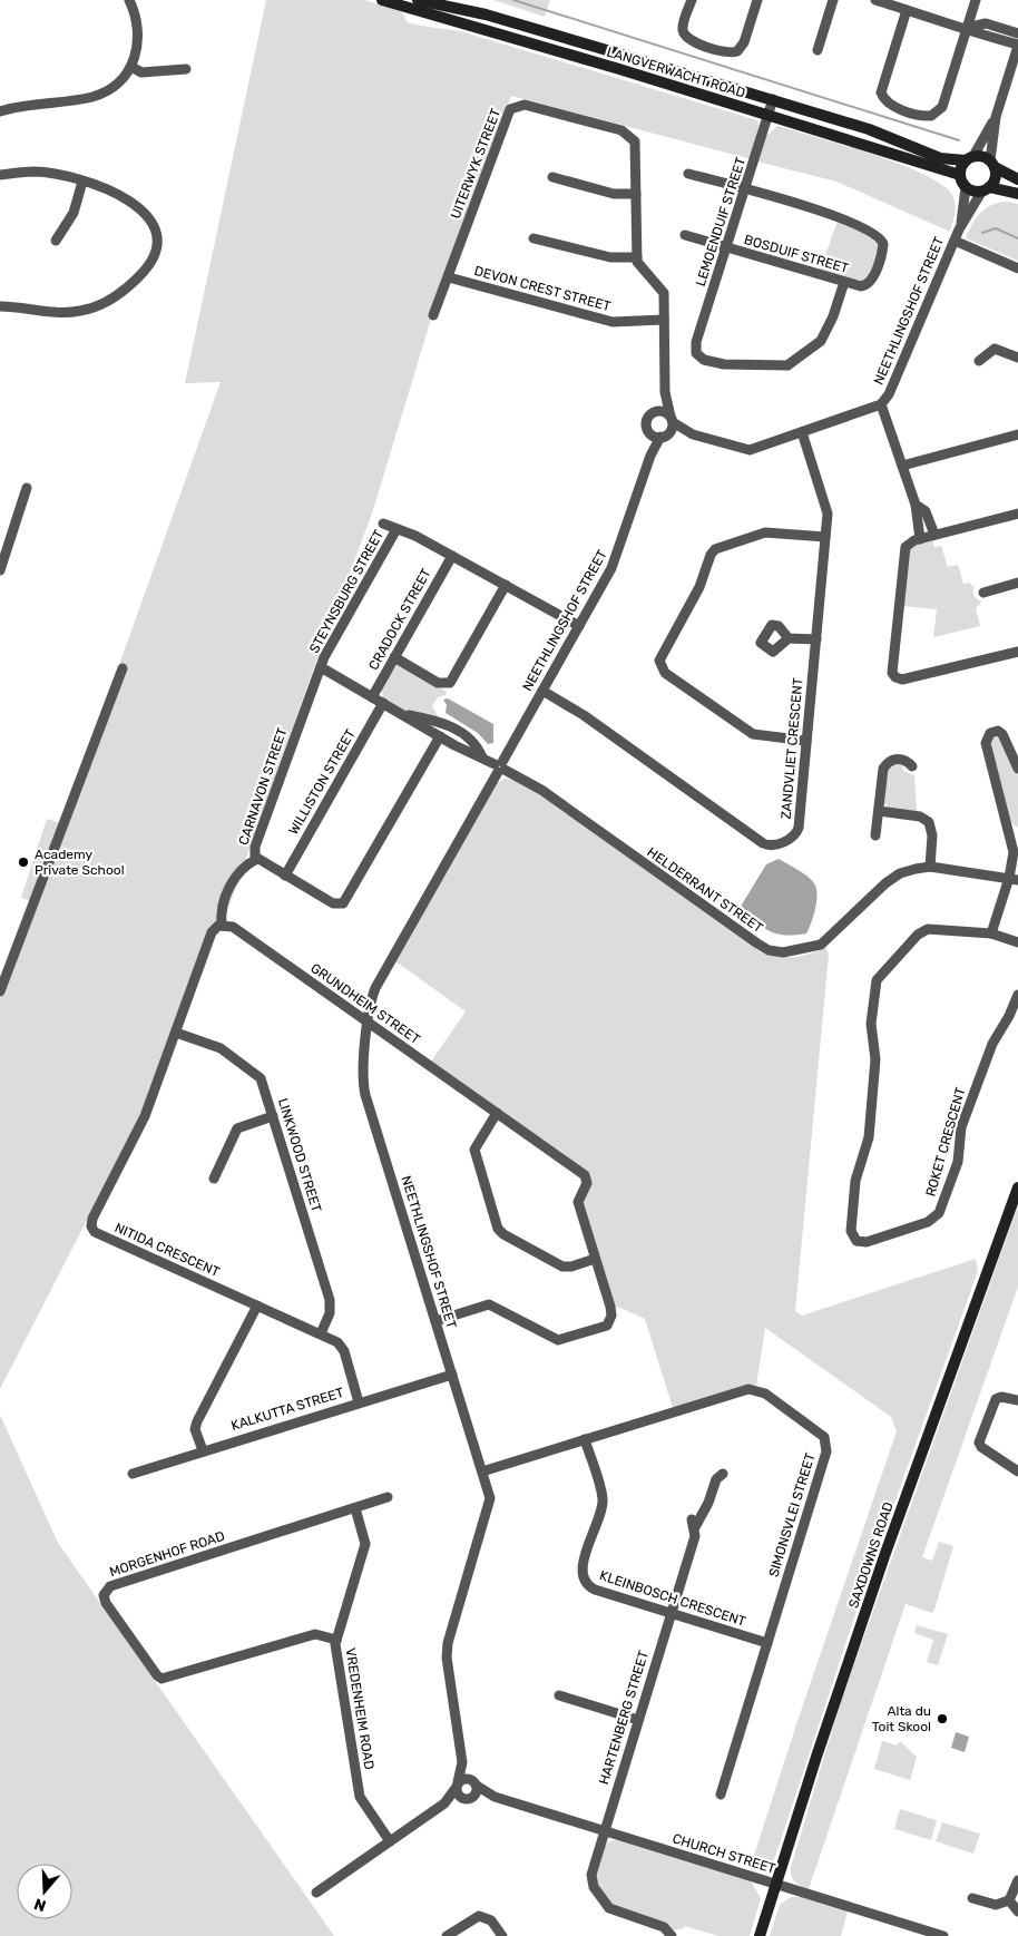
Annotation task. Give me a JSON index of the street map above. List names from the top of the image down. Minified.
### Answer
{"streets":{"street":["LANGVERWACHT ROAD","UITERWYK STREET","LEMOENDUIF STREET","BOSDUIF STREET","DEVON CREST STREET","NEETHLINGSHOF STREET","STEYNSBURG STREET","CRADOCK STREET","ZANDVLIET CRESCENT","WILLISTON STREET","CARNAVON STREET","HELDERRANT STREET","GRUNDHEIM STREET","ROKET CRESCENT","LINKWOOD STREET","NITIDA CRESCENT","KALKUTTA STREET","SIMONSVLEI STREET","MORGENHOF ROAD","SAXDOWNS ROAD","KLEINBOSCH CRESCENT","VREDENHEIM ROAD","HARTENBERG STREET","CHURCH STREET"]},"crossings":[["LANGVERWACHT ROAD","LEMOENDUIF STREET"],["LANGVERWACHT ROAD","NEETHLINGSHOF STREET"],["UITERWYK STREET","DEVON CREST STREET"],["LEMOENDUIF STREET","BOSDUIF STREET"],["NEETHLINGSHOF STREET","ZANDVLIET CRESCENT"],["NEETHLINGSHOF STREET","HELDERRANT STREET"],["NEETHLINGSHOF STREET","GRUNDHEIM STREET"],["NEETHLINGSHOF STREET","KALKUTTA STREET"],["NEETHLINGSHOF STREET","SIMONSVLEI STREET"],["STEYNSBURG STREET","CARNAVON STREET"],["WILLISTON STREET","CARNAVON STREET"],["CARNAVON STREET","HELDERRANT STREET"],["LINKWOOD STREET","NITIDA CRESCENT"],["NITIDA CRESCENT","KALKUTTA STREET"],["SIMONSVLEI STREET","KLEINBOSCH CRESCENT"],["MORGENHOF ROAD","VREDENHEIM ROAD"],["SAXDOWNS ROAD","CHURCH STREET"],["KLEINBOSCH CRESCENT","HARTENBERG STREET"],["HARTENBERG STREET","CHURCH STREET"]],"places":["Academy Private School","Alta du Toit Skool"],"north":"bottom"}
